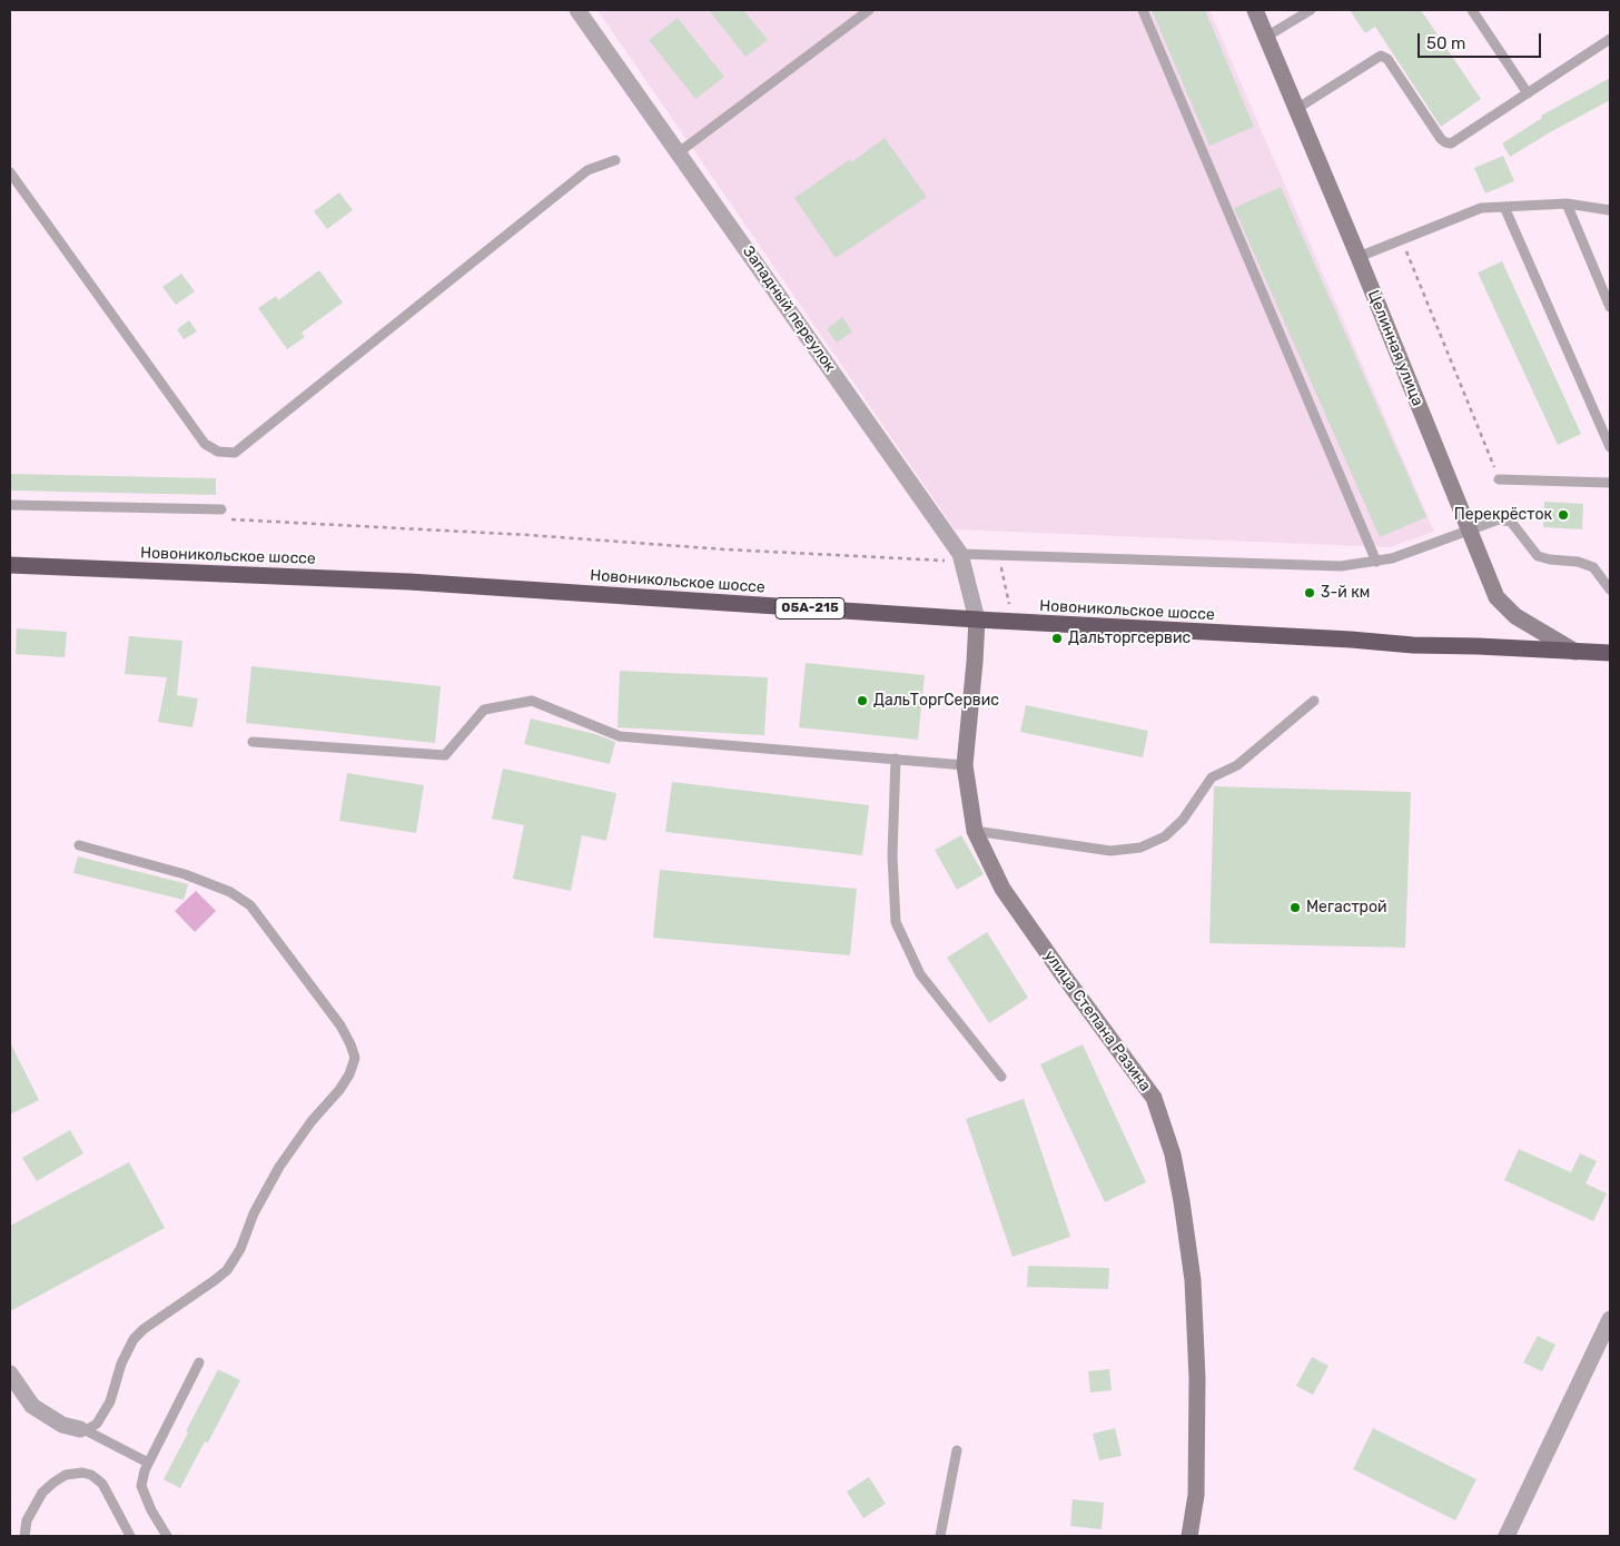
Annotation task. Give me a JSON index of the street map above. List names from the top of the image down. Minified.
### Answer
{"streets":{"highway":["Новоникольское шоссе","05А-215"],"street":["Западный переулок","Целинная улица","улица Степана Разина"]},"crossings":[["Западный переулок","Новоникольское шоссе"],["Западный переулок","улица Степана Разина"],["Целинная улица","Новоникольское шоссе"],["Новоникольское шоссе","улица Степана Разина"]],"places":["Перекрёсток","3-й км","Дальторгсервис","ДальТоргСервис","Мегастрой"],"scale_bar":"50 m"}
